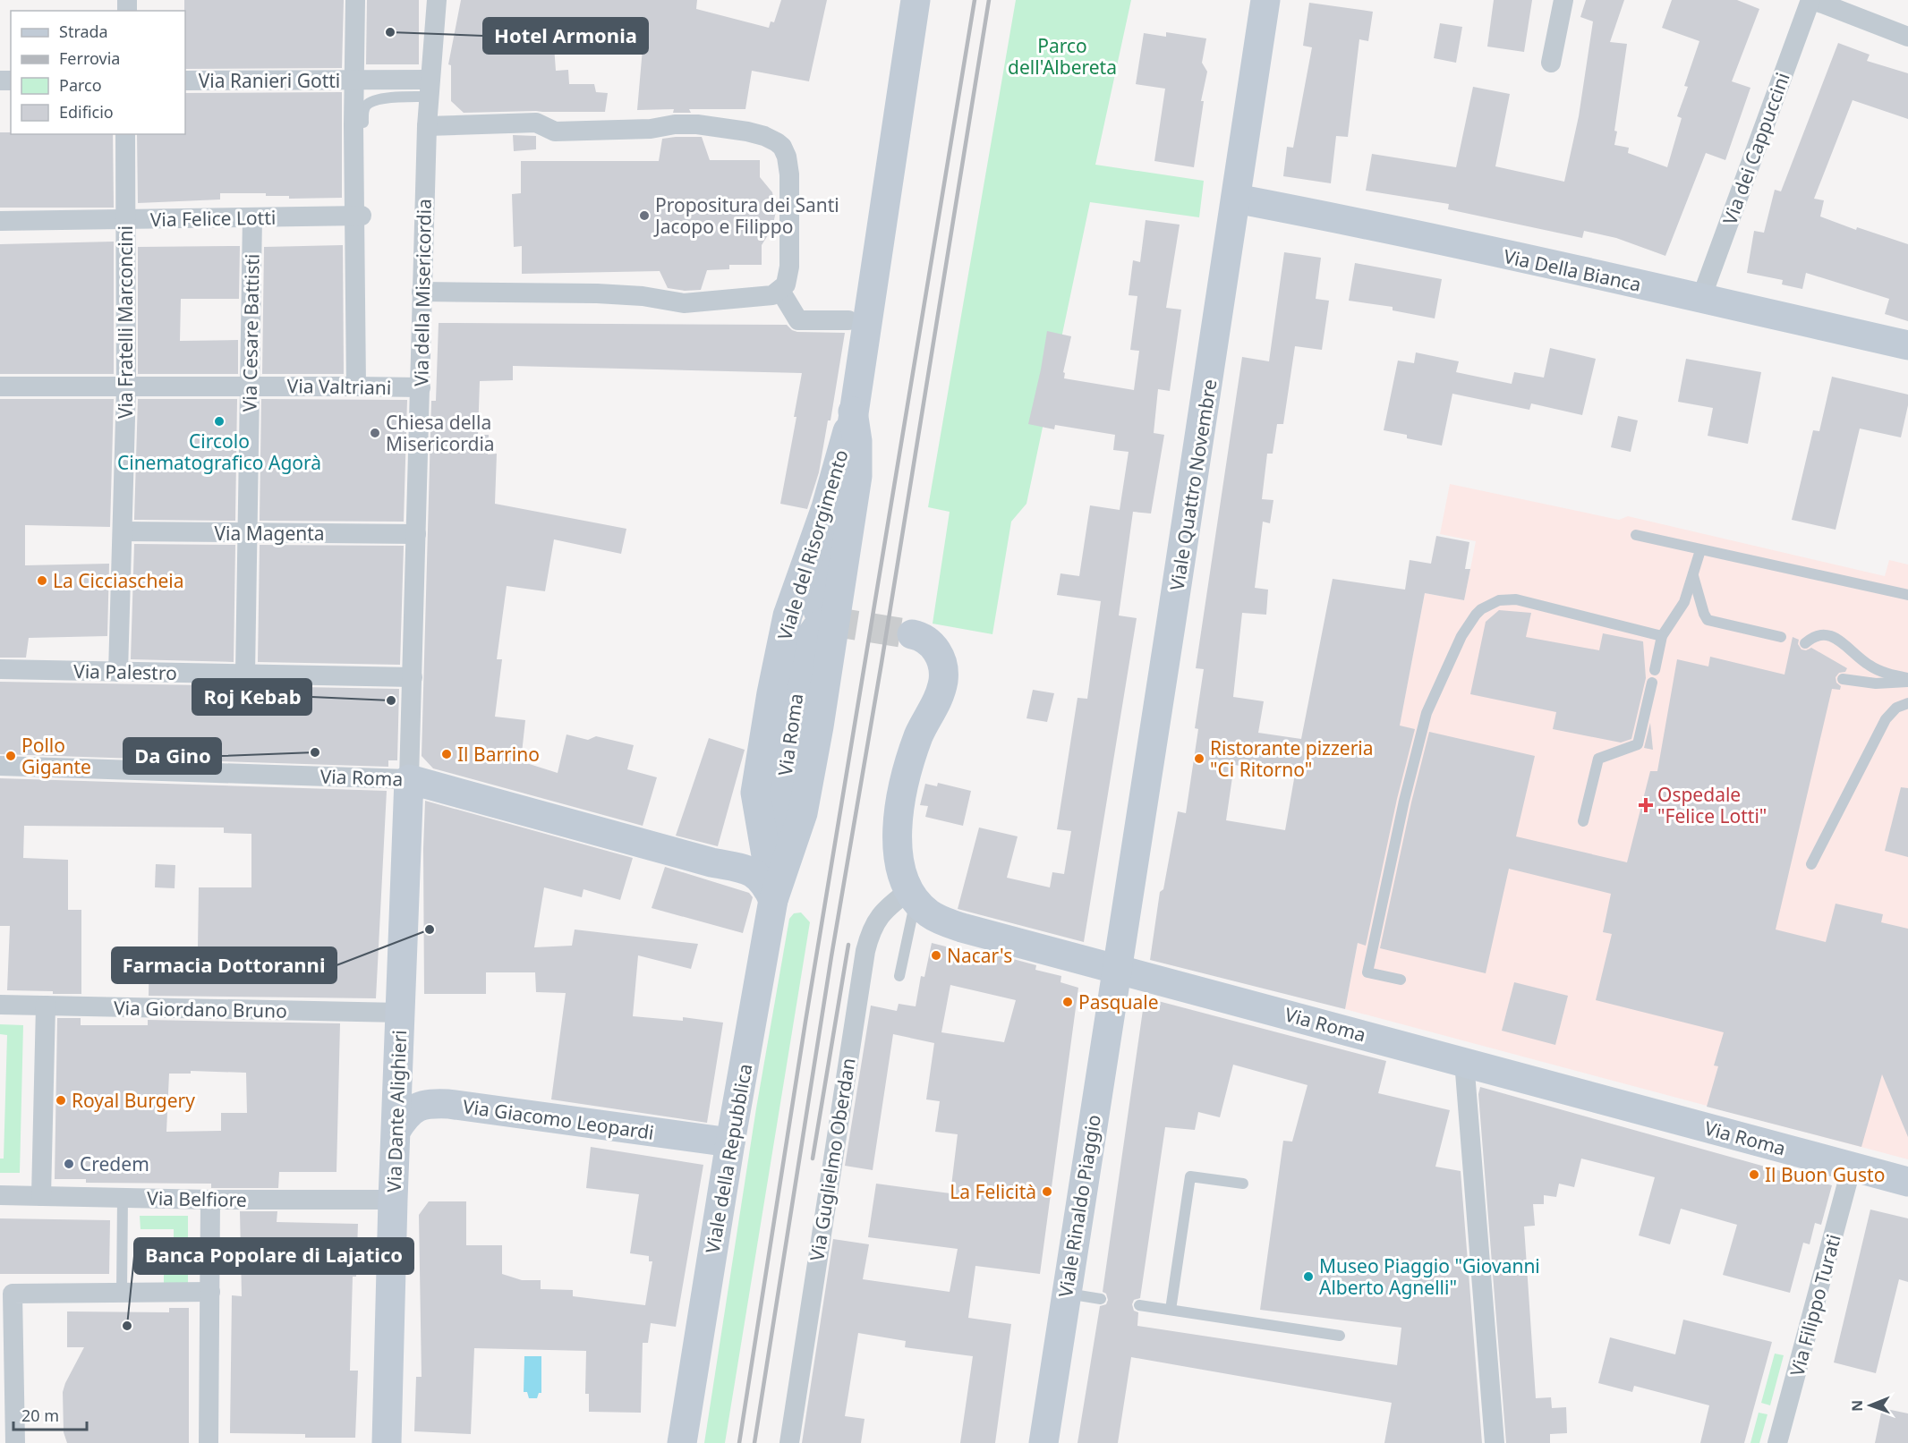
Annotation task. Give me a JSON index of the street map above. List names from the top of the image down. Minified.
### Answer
{"streets":{"street":["Via Ranieri Gotti","Via dei Cappuccini","Via Felice Lotti","Via Della Bianca","Via della Misericordia","Via Fratelli Marconcini","Via Cesare Battisti","Via Valtriani","Viale Quattro Novembre","Via Magenta","Viale del Risorgimento","Via Palestro","Via Roma","Via Giordano Bruno","Via Dante Alighieri","Via Giacomo Leopardi","Viale della Repubblica","Via Guglielmo Oberdan","Via Belfiore","Viale Rinaldo Piaggio","Via Filippo Turati"]},"crossings":[["Via Ranieri Gotti","Via della Misericordia"],["Via dei Cappuccini","Via Della Bianca"],["Via Felice Lotti","Via Fratelli Marconcini"],["Via Felice Lotti","Via Cesare Battisti"],["Via Della Bianca","Viale Quattro Novembre"],["Via della Misericordia","Via Valtriani"],["Via della Misericordia","Via Magenta"],["Via della Misericordia","Via Palestro"],["Via della Misericordia","Via Roma"],["Via della Misericordia","Via Dante Alighieri"],["Via Fratelli Marconcini","Via Valtriani"],["Via Fratelli Marconcini","Via Magenta"],["Via Fratelli Marconcini","Via Palestro"],["Via Cesare Battisti","Via Valtriani"],["Via Cesare Battisti","Via Magenta"],["Via Cesare Battisti","Via Palestro"],["Viale Quattro Novembre","Via Roma"],["Viale Quattro Novembre","Viale Rinaldo Piaggio"],["Viale del Risorgimento","Via Roma"],["Viale del Risorgimento","Viale della Repubblica"],["Via Roma","Via Dante Alighieri"],["Via Roma","Viale della Repubblica"],["Via Roma","Via Guglielmo Oberdan"],["Via Roma","Viale Rinaldo Piaggio"],["Via Roma","Via Filippo Turati"],["Via Giordano Bruno","Via Dante Alighieri"],["Via Dante Alighieri","Via Giacomo Leopardi"],["Via Dante Alighieri","Via Belfiore"],["Via Giacomo Leopardi","Viale della Repubblica"]],"parks":["Parco dell'Albereta"],"places":{"other":["Hotel Armonia","Propositura dei Santi Jacopo e Filippo","Circolo Cinematografico Agorà","Chiesa della Misericordia","La Cicciascheia","Roj Kebab","Da Gino","Il Barrino","Pollo Gigante","Ristorante pizzeria \"Ci Ritorno\"","Farmacia Dottoranni","Nacar's","Pasquale","Royal Burgery","Credem","Il Buon Gusto","La Felicità","Museo Piaggio \"Giovanni Alberto Agnelli\"","Banca Popolare di Lajatico"],"health":["Ospedale \"Felice Lotti\""]},"legend":["Strada","Ferrovia","Parco","Edificio"],"scale_bar":"20 m","north":"left"}
